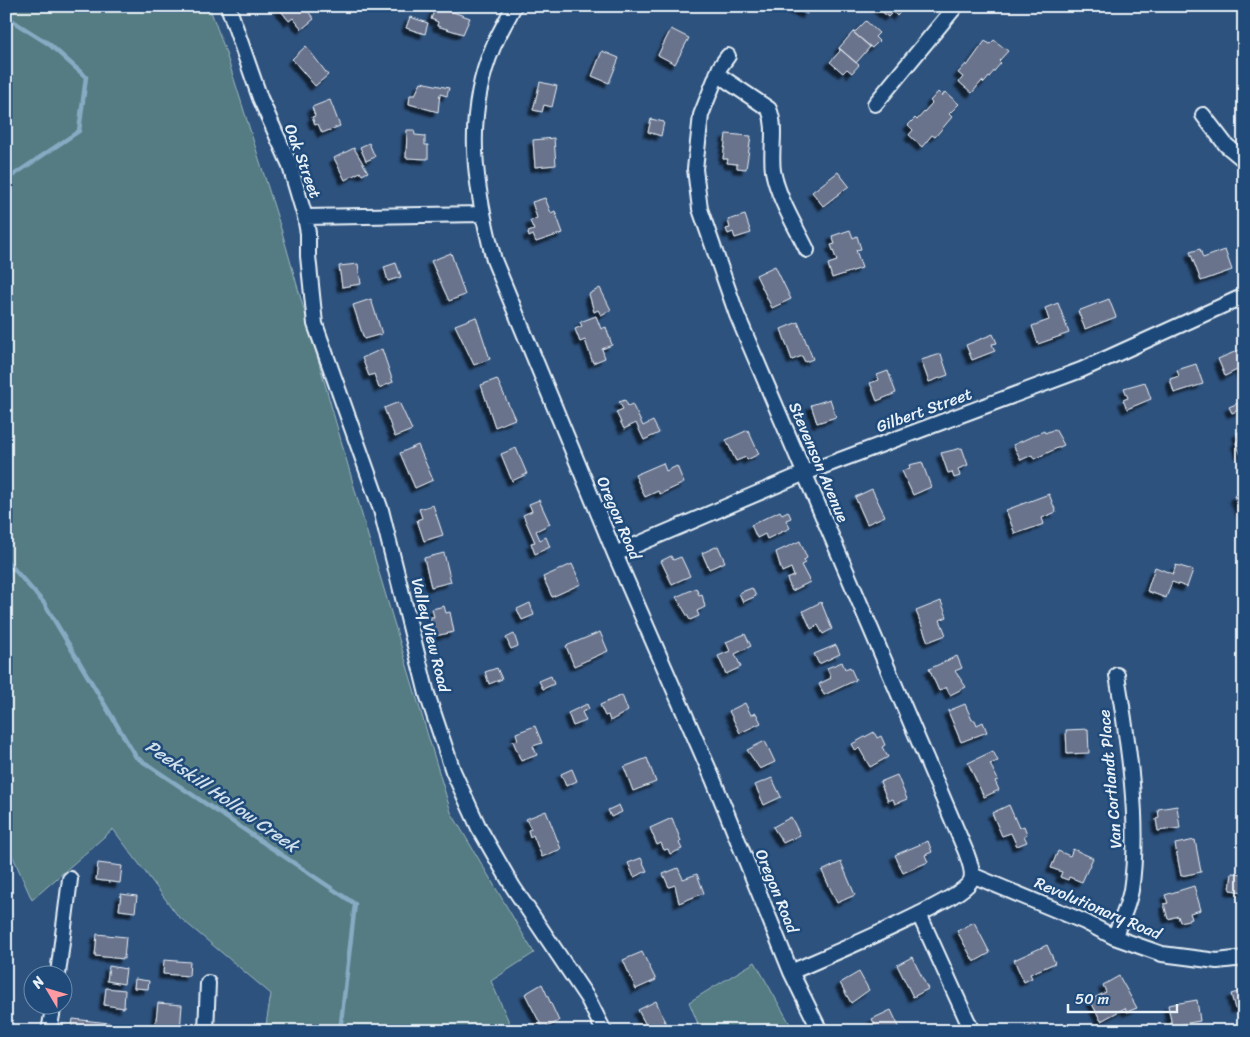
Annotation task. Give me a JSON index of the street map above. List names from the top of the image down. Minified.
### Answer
{"streets":{"street":["Oak Street","Gilbert Street","Stevenson Avenue","Oregon Road","Valley View Road","Van Cortlandt Place","Revolutionary Road"]},"crossings":[["Oak Street","Oregon Road"],["Oak Street","Valley View Road"],["Gilbert Street","Stevenson Avenue"],["Gilbert Street","Oregon Road"],["Stevenson Avenue","Revolutionary Road"],["Van Cortlandt Place","Revolutionary Road"]],"water":["Peekskill Hollow Creek"],"scale_bar":"50 m","north":"top left"}
